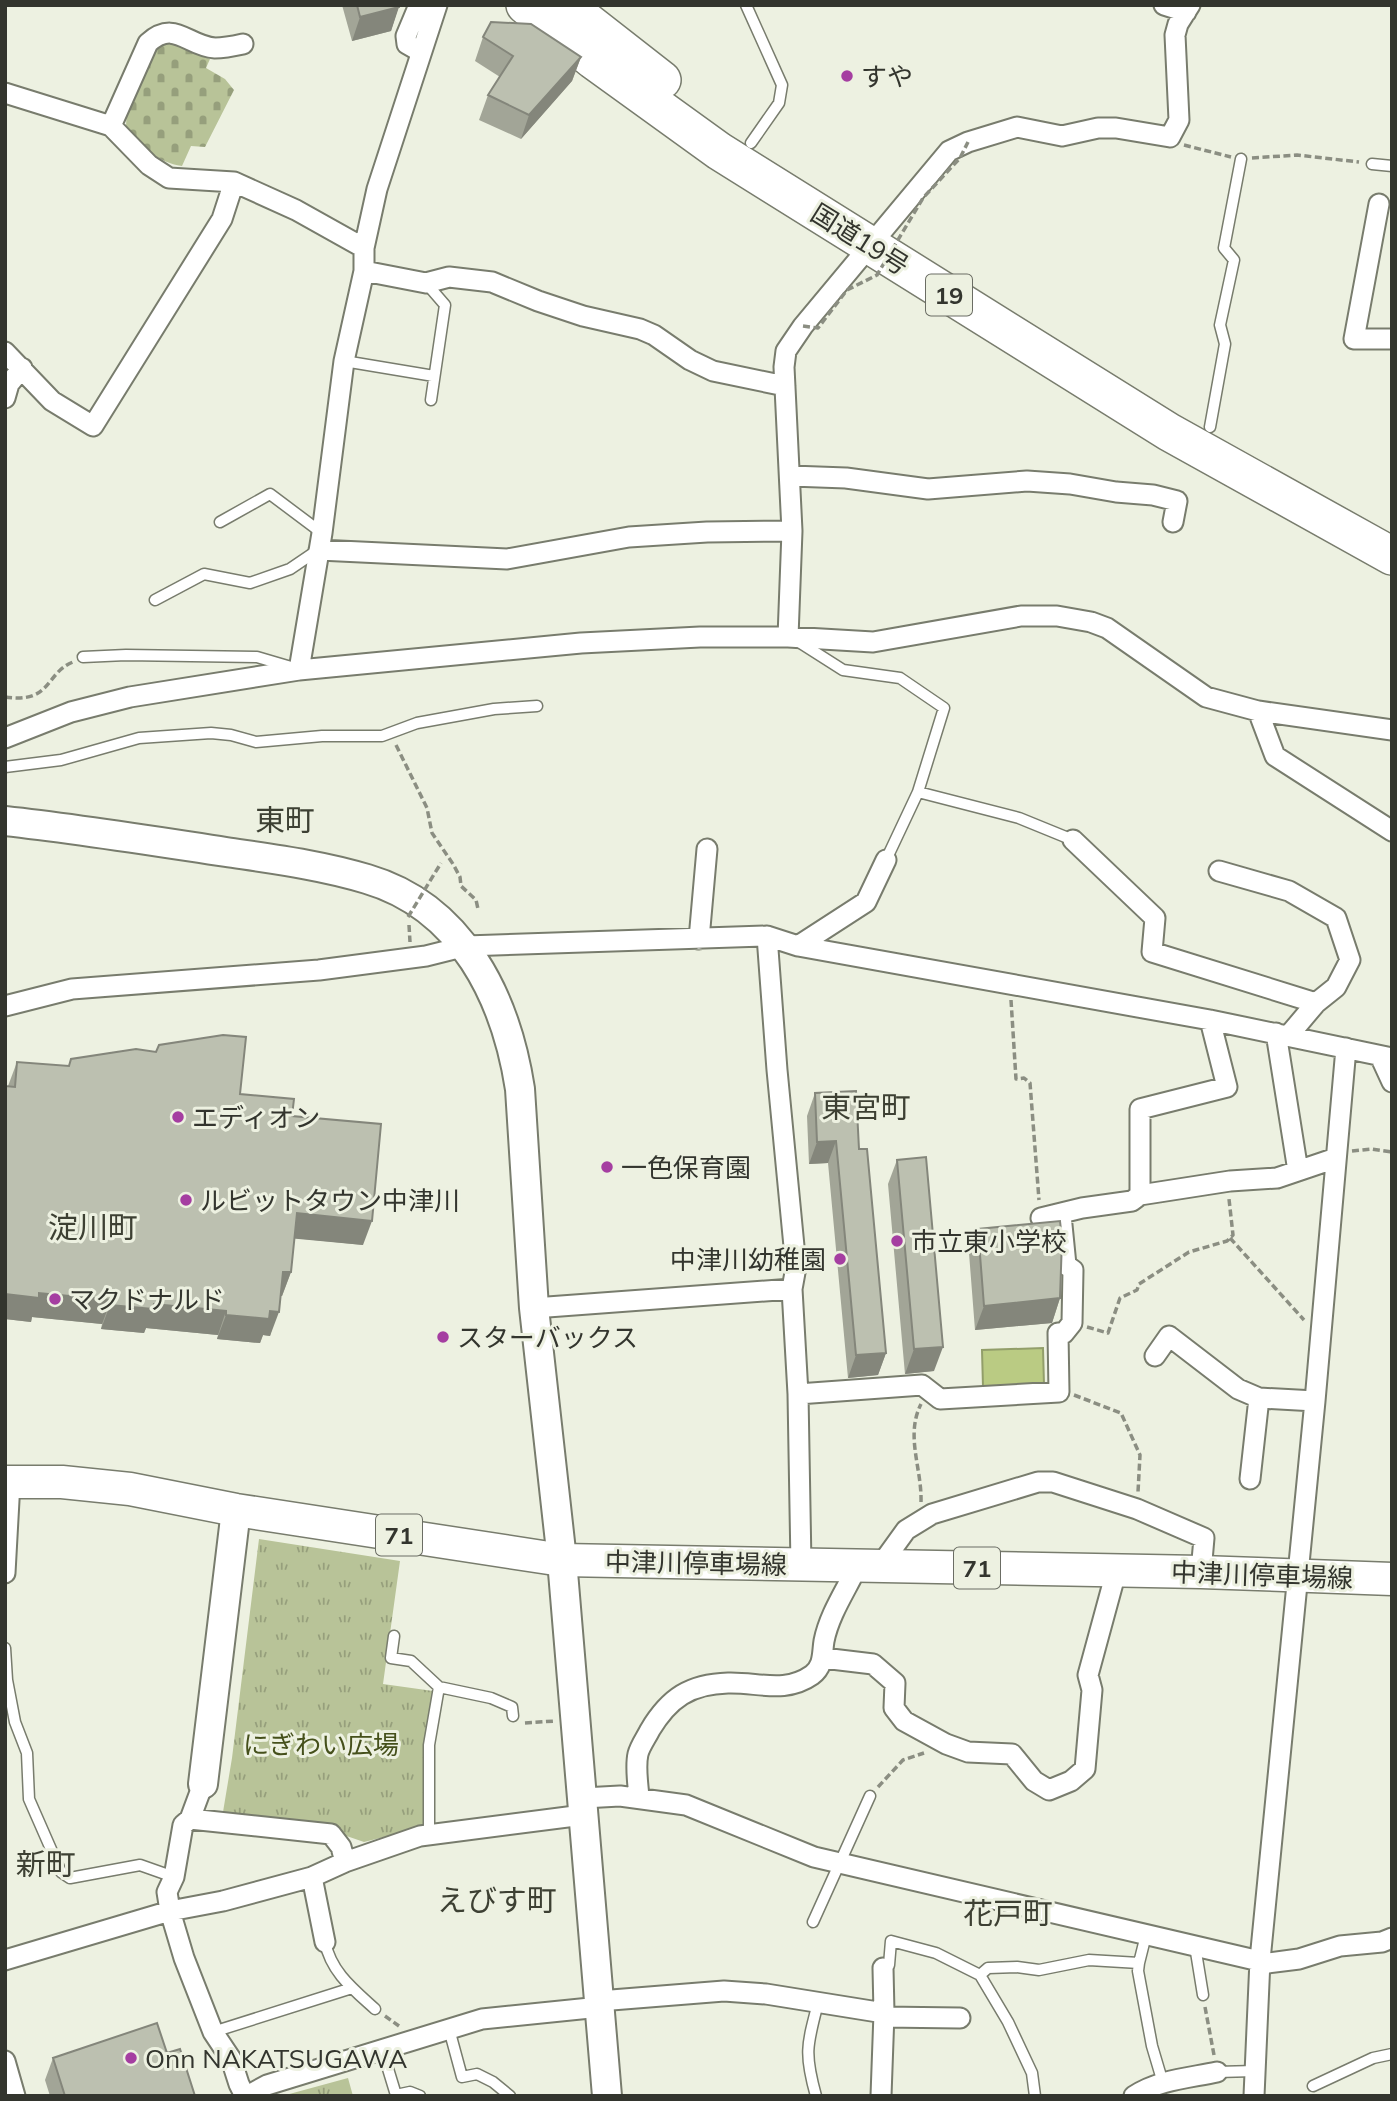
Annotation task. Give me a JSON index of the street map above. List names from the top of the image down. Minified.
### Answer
{"streets":{"highway":["国道19号","19"],"main road":["71","中津川停車場線"]},"districts":["東町","東宮町","淀川町","新町","えびす町","花戸町"],"parks":["にぎわい広場"],"places":["すや","エディオン","一色保育園","ルビットタウン中津川","市立東小学校","中津川幼稚園","マクドナルド","スターバックス","Onn NAKATSUGAWA"]}
